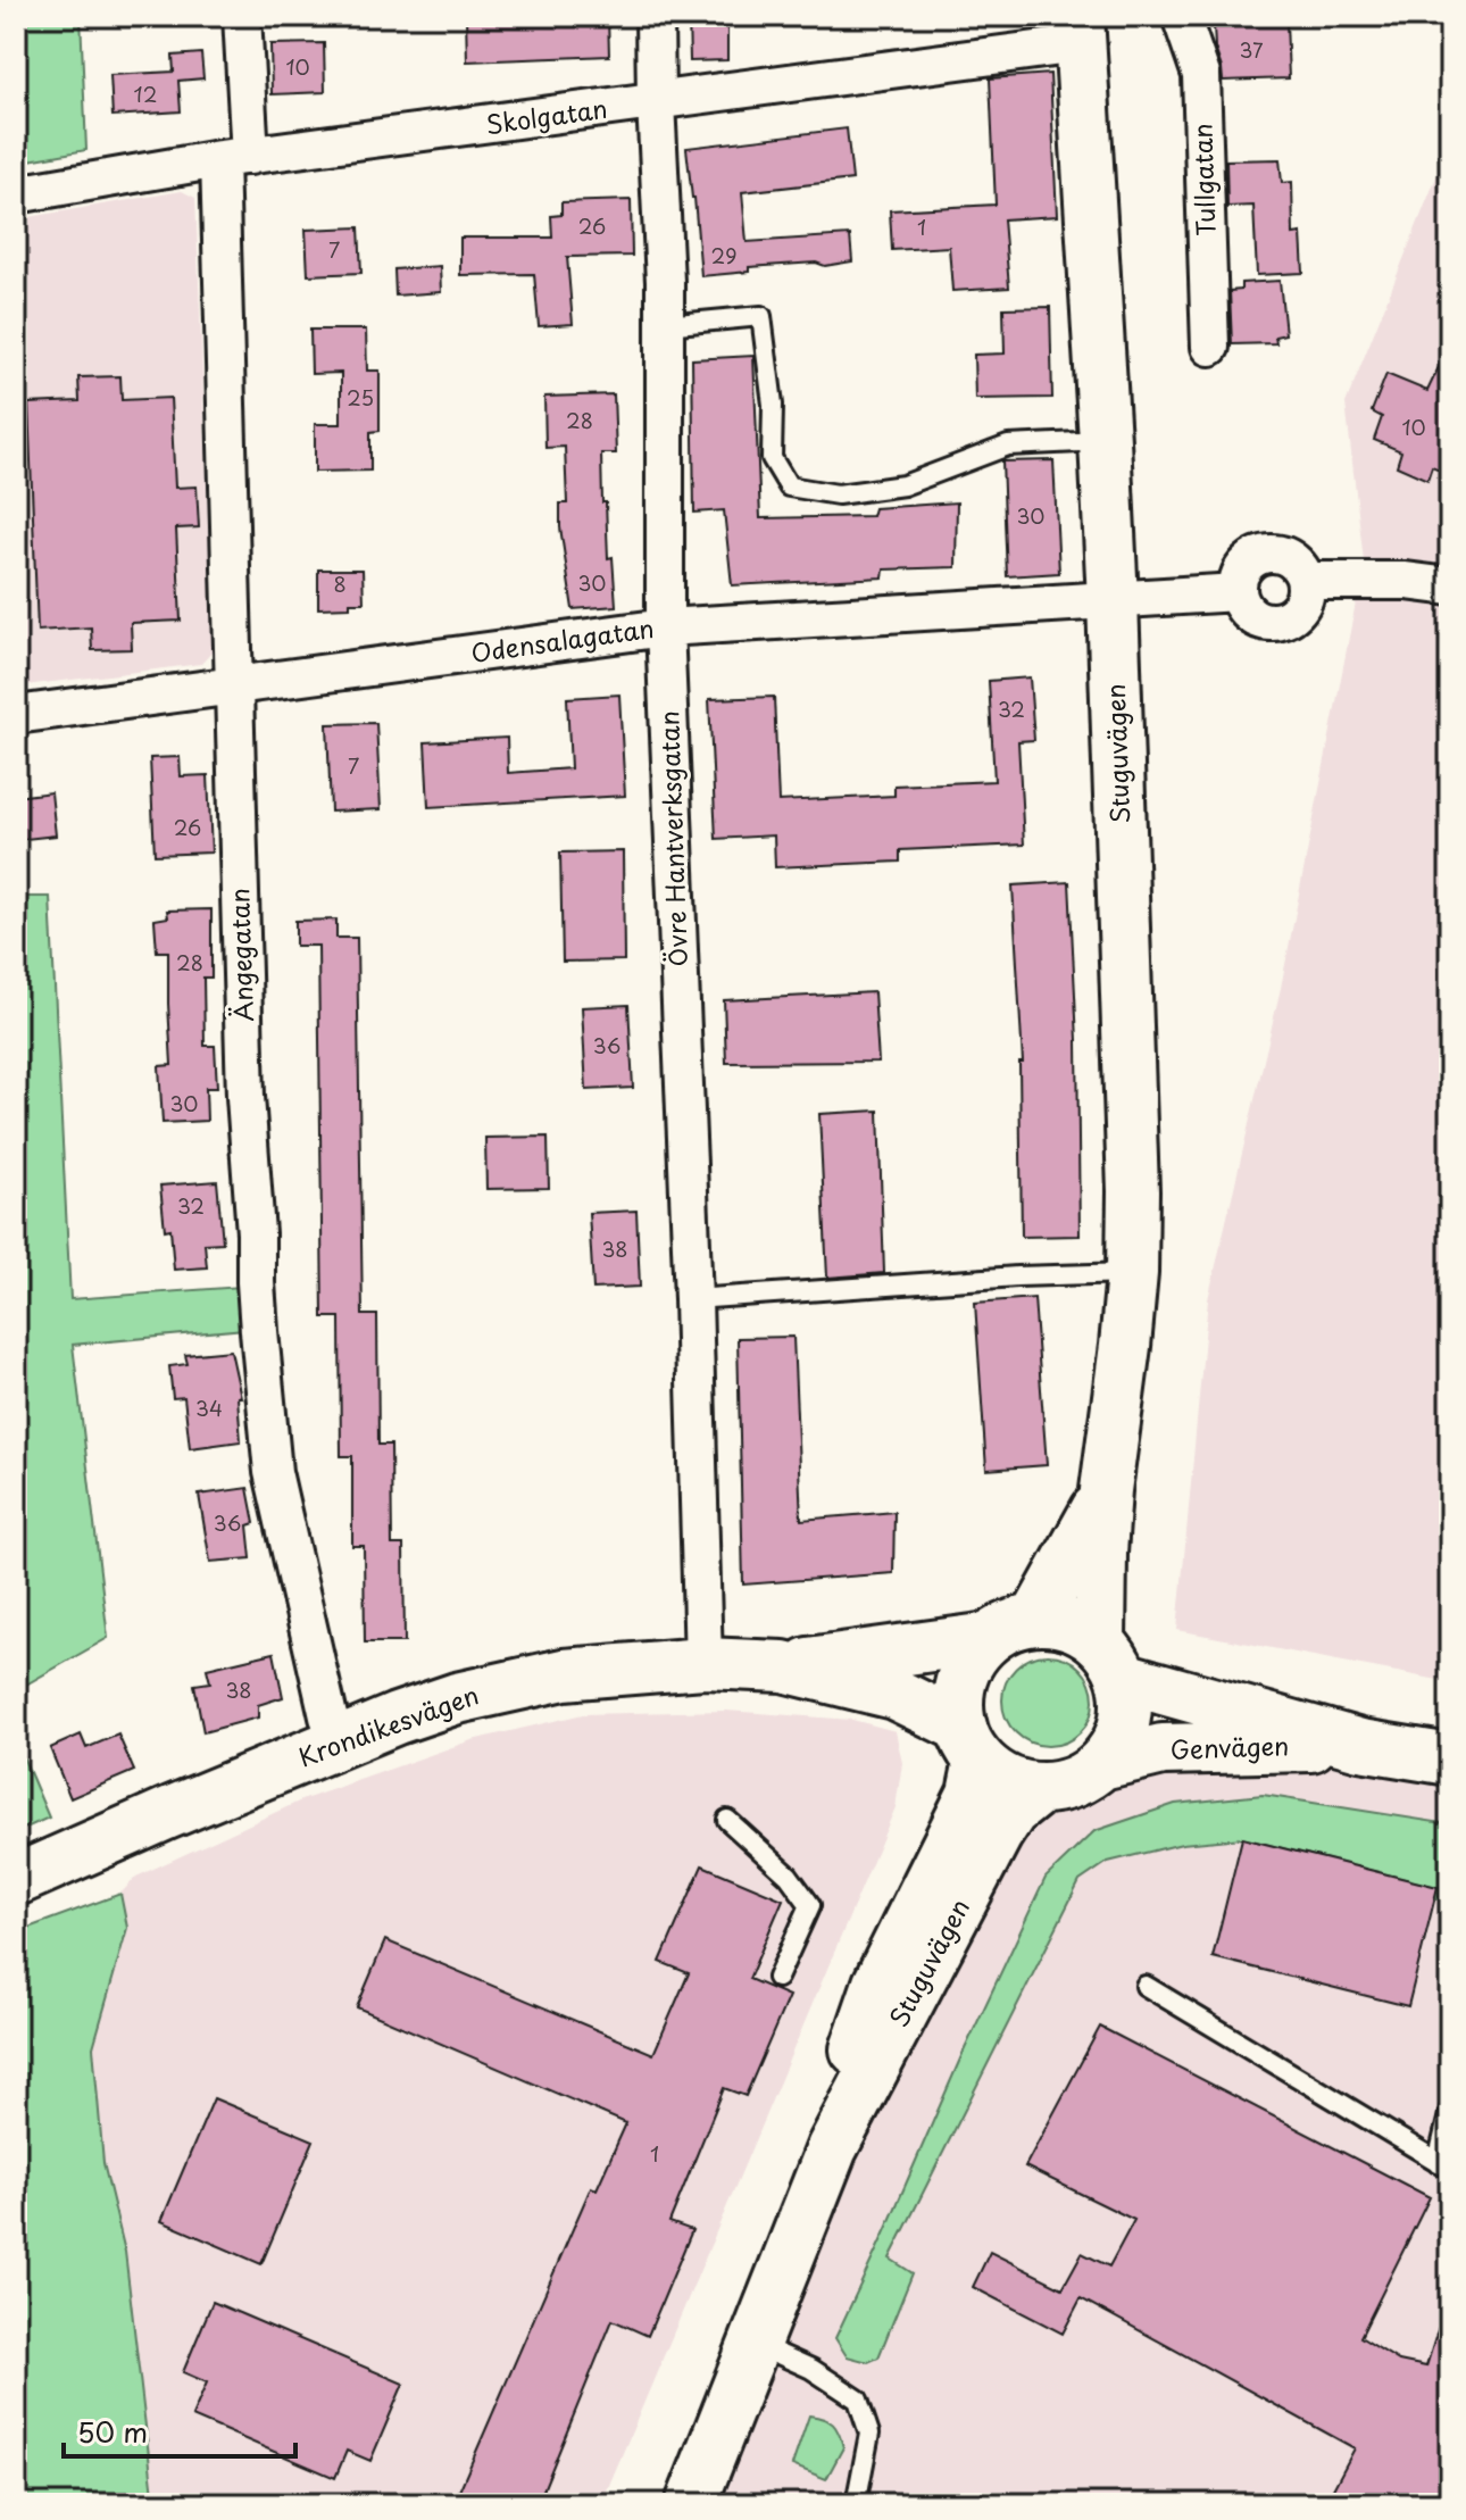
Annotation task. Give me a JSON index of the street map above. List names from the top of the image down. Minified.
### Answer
{"streets":{"main road":["Stuguvägen","Krondikesvägen","Genvägen"],"street":["Skolgatan","Tullgatan","Odensalagatan","Övre Hantverksgatan","Ängegatan"]},"crossings":[["Skolgatan","Stuguvägen"],["Skolgatan","Övre Hantverksgatan"],["Skolgatan","Ängegatan"],["Odensalagatan","Stuguvägen"],["Odensalagatan","Övre Hantverksgatan"],["Odensalagatan","Ängegatan"],["Stuguvägen","Krondikesvägen"],["Stuguvägen","Genvägen"],["Övre Hantverksgatan","Krondikesvägen"],["Ängegatan","Krondikesvägen"],["Krondikesvägen","Genvägen"]],"house_numbers":["37","10","12","26","1","7","29","25","28","10","30","30","8","32","7","26","28","36","30","32","38","34","36","38","1"],"scale_bar":"50 m"}
